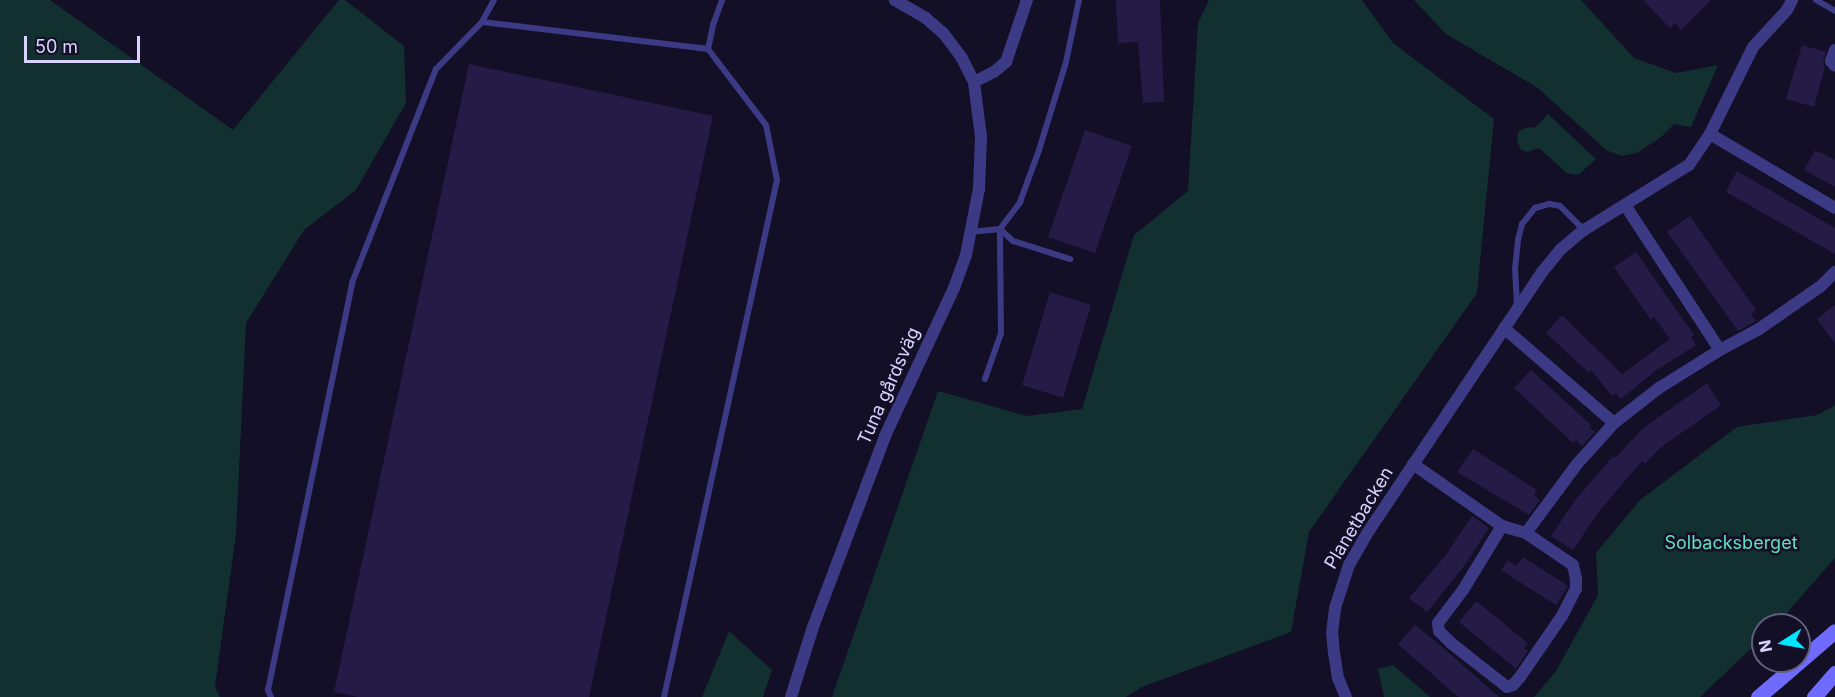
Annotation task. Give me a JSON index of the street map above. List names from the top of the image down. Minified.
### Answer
{"streets":{"street":["Tuna gårdsväg","Planetbacken"]},"parks":["Solbacksberget"],"scale_bar":"50 m","north":"left"}
